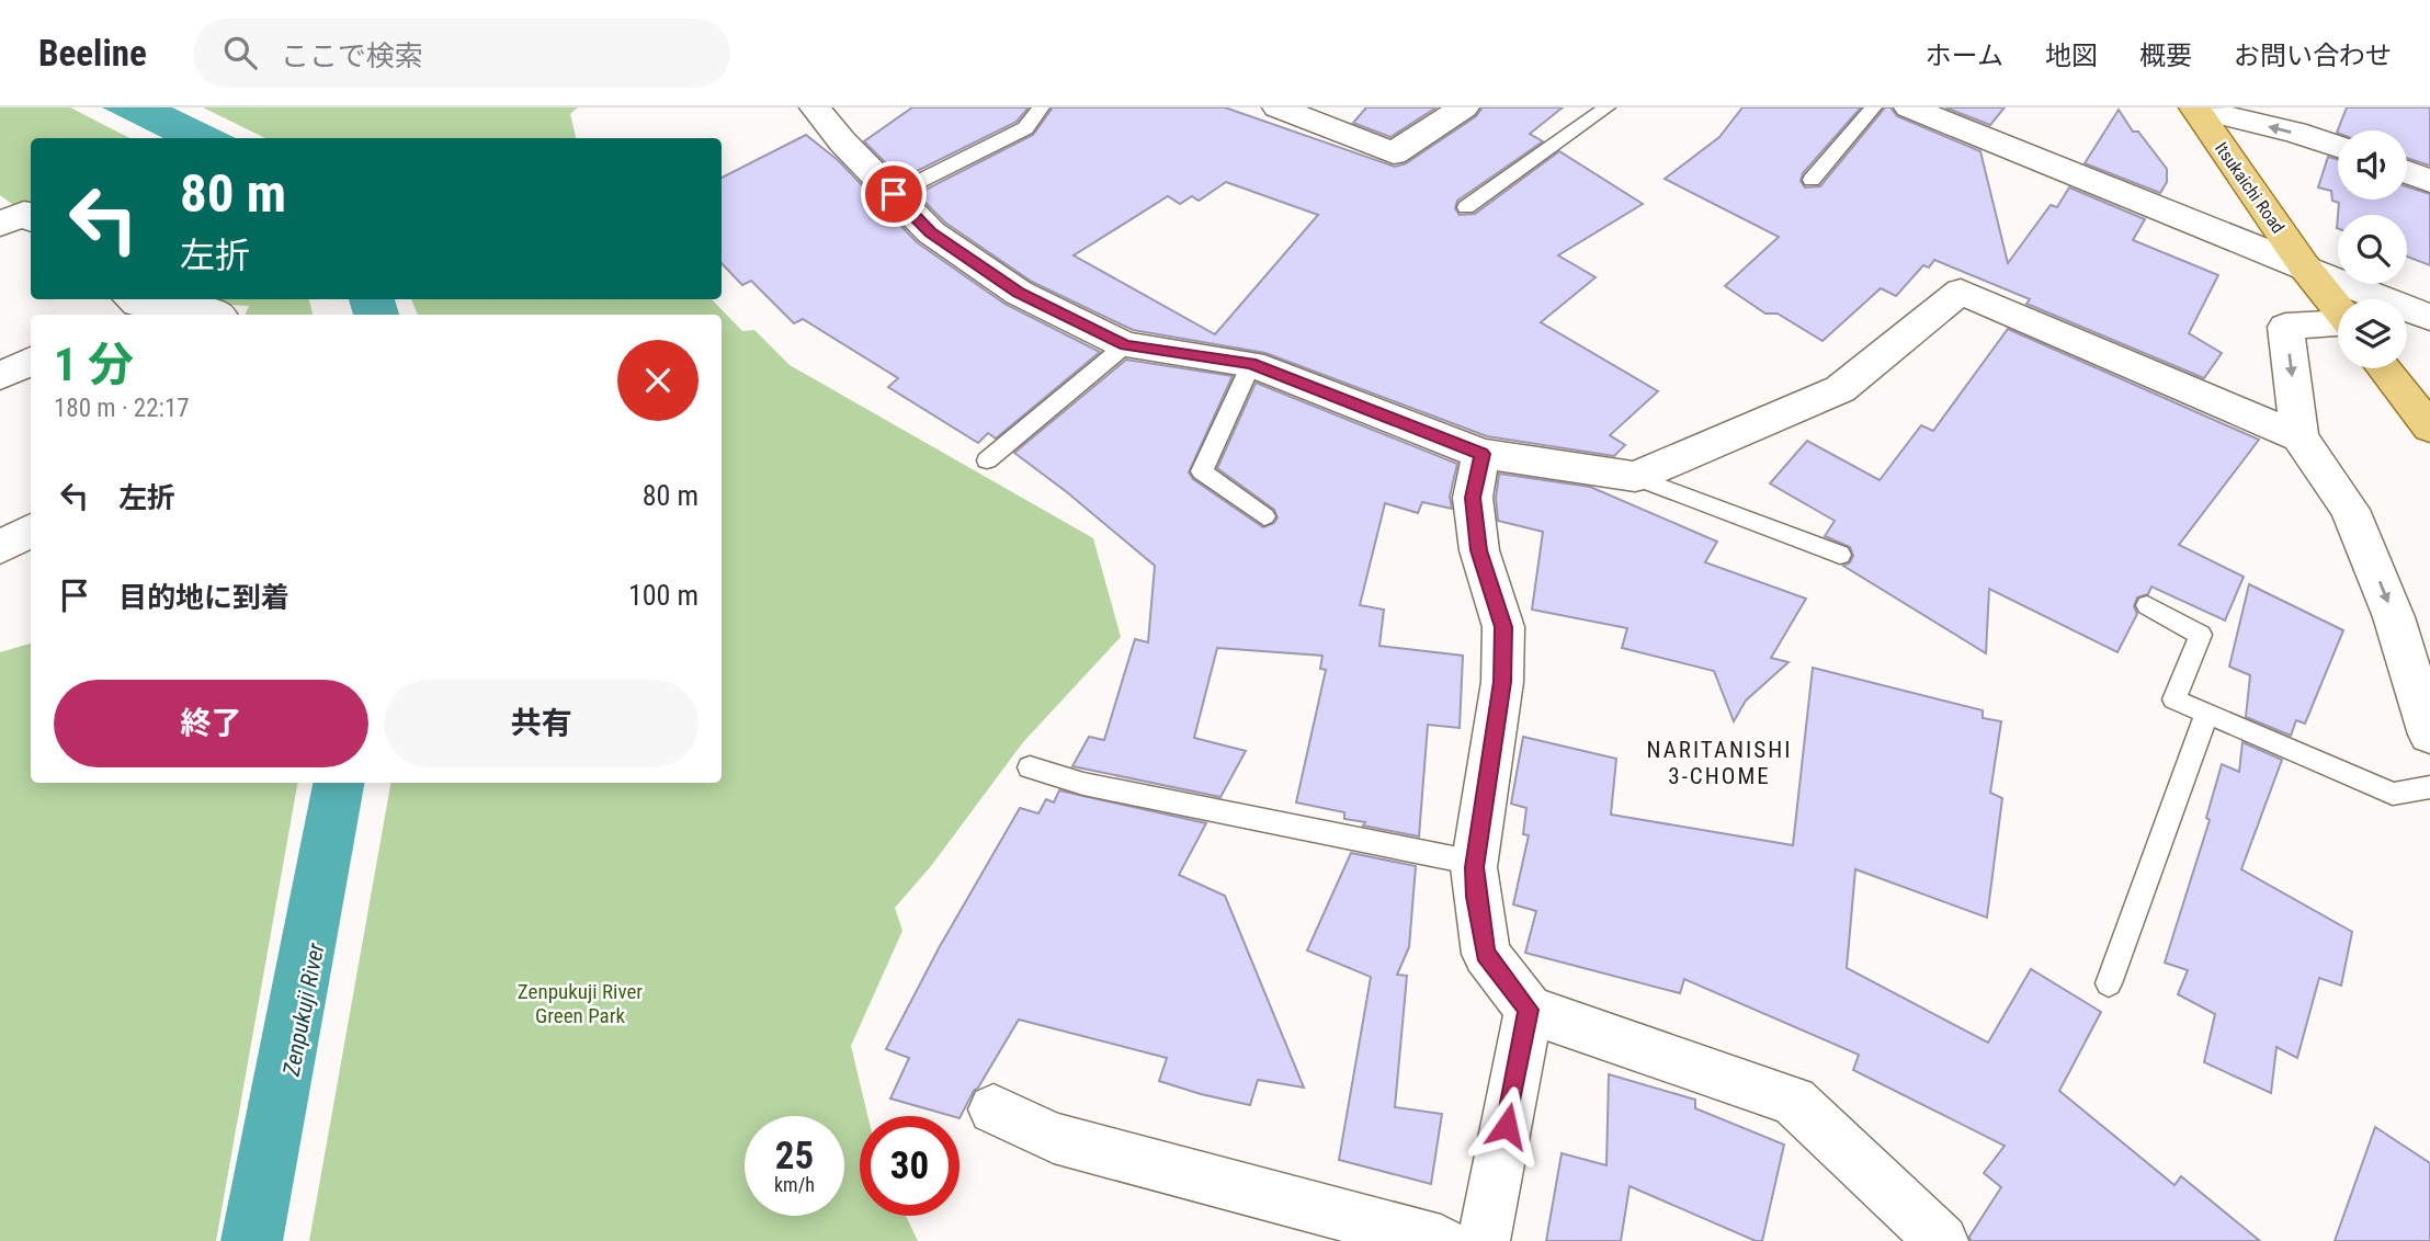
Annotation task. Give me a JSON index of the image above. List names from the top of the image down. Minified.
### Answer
{"streets":{"main road":["Itsukaichi Road"]},"districts":["NARITANISHI 3-CHOME"],"water":["Zenpukuji River"],"parks":["Zenpukuji River Green Park"],"page":{"header":"Beeline","search":"ここで検索","nav":["ホーム","地図","概要","お問い合わせ"],"turn":["80 m","左折"],"heading":["1 分","180 m · 22:17"],"list":[{"name":"左折","value":"80 m"},{"name":"目的地に到着","value":"100 m"}],"buttons":["終了","共有"],"speed":"25 km/h","limit":"30"}}
